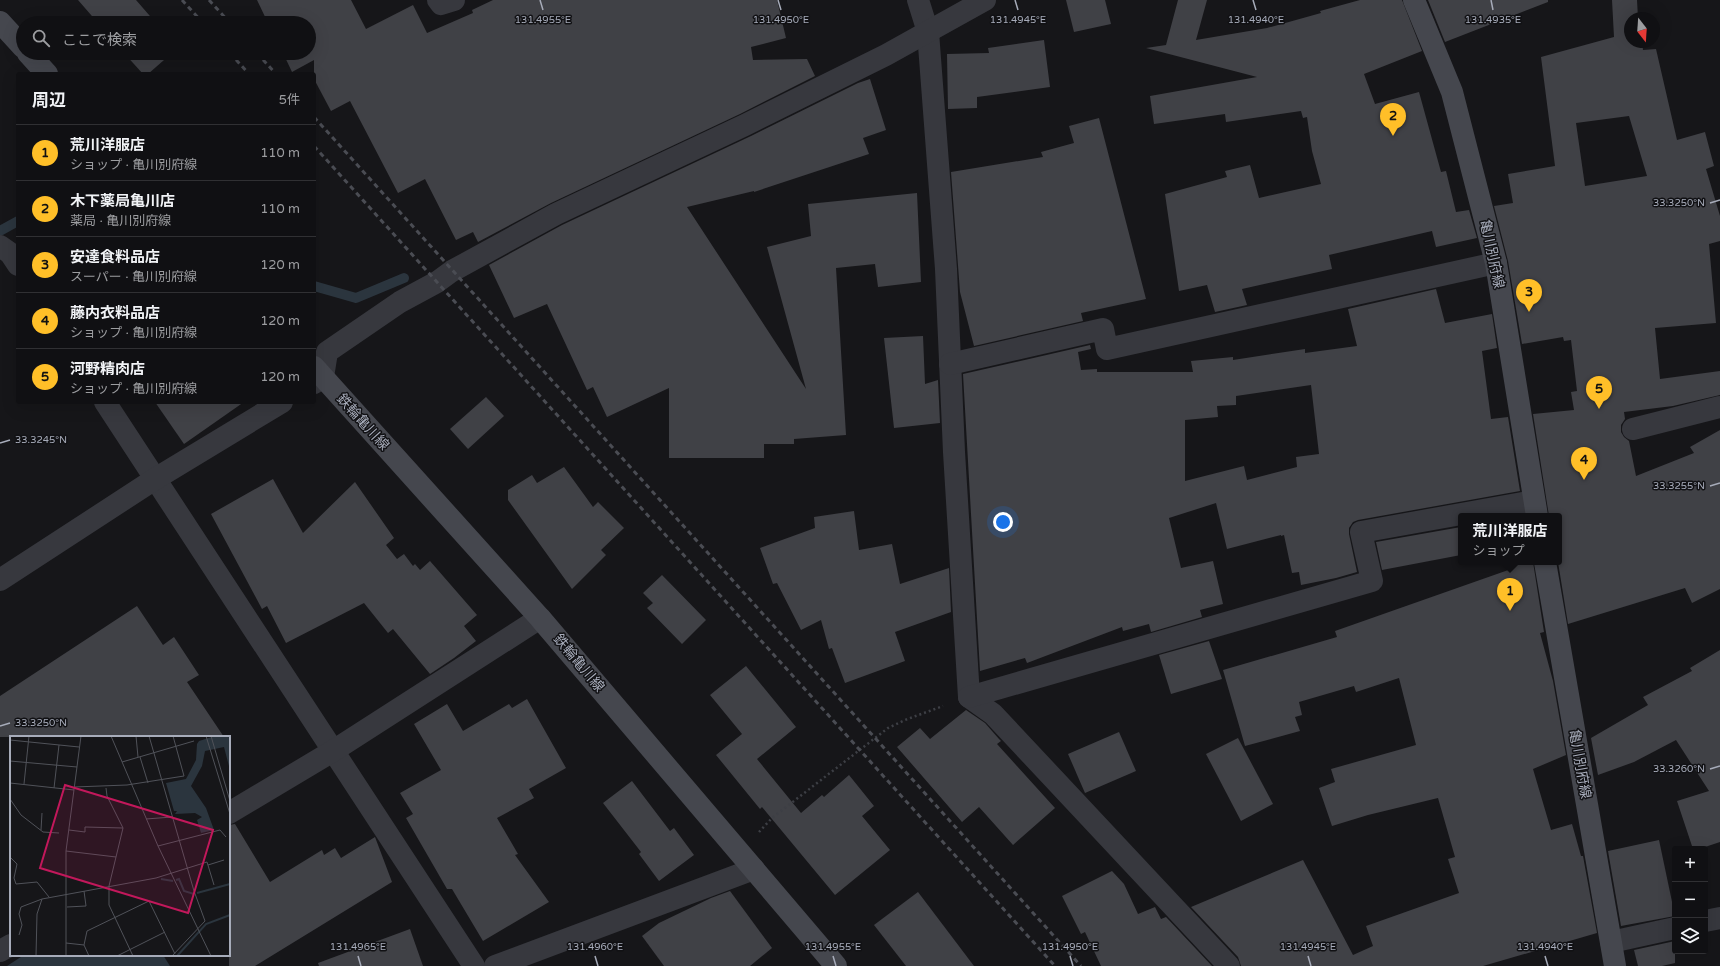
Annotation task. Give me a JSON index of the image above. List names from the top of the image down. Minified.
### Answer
{"streets":{"main road":["亀川別府線","鉄輪亀川線"]},"north":"bottom","page":{"search":"ここで検索","heading":["周辺","5件"],"pins":["2","3","5","4","1"],"list":[{"mark":"1","name":"荒川洋服店","note":"ショップ · 亀川別府線","value":"110 m"},{"mark":"2","name":"木下薬局亀川店","note":"薬局 · 亀川別府線","value":"110 m"},{"mark":"3","name":"安達食料品店","note":"スーパー · 亀川別府線","value":"120 m"},{"mark":"4","name":"藤内衣料品店","note":"ショップ · 亀川別府線","value":"120 m"},{"mark":"5","name":"河野精肉店","note":"ショップ · 亀川別府線","value":"120 m"}],"popup":["荒川洋服店","ショップ"],"map_buttons":["+","−"]},"coordinates":["131.4955°E","131.4950°E","131.4945°E","131.4940°E","131.4935°E","33.3250°N","33.3245°N","33.3255°N","33.3260°N","131.4965°E","131.4960°E"]}
